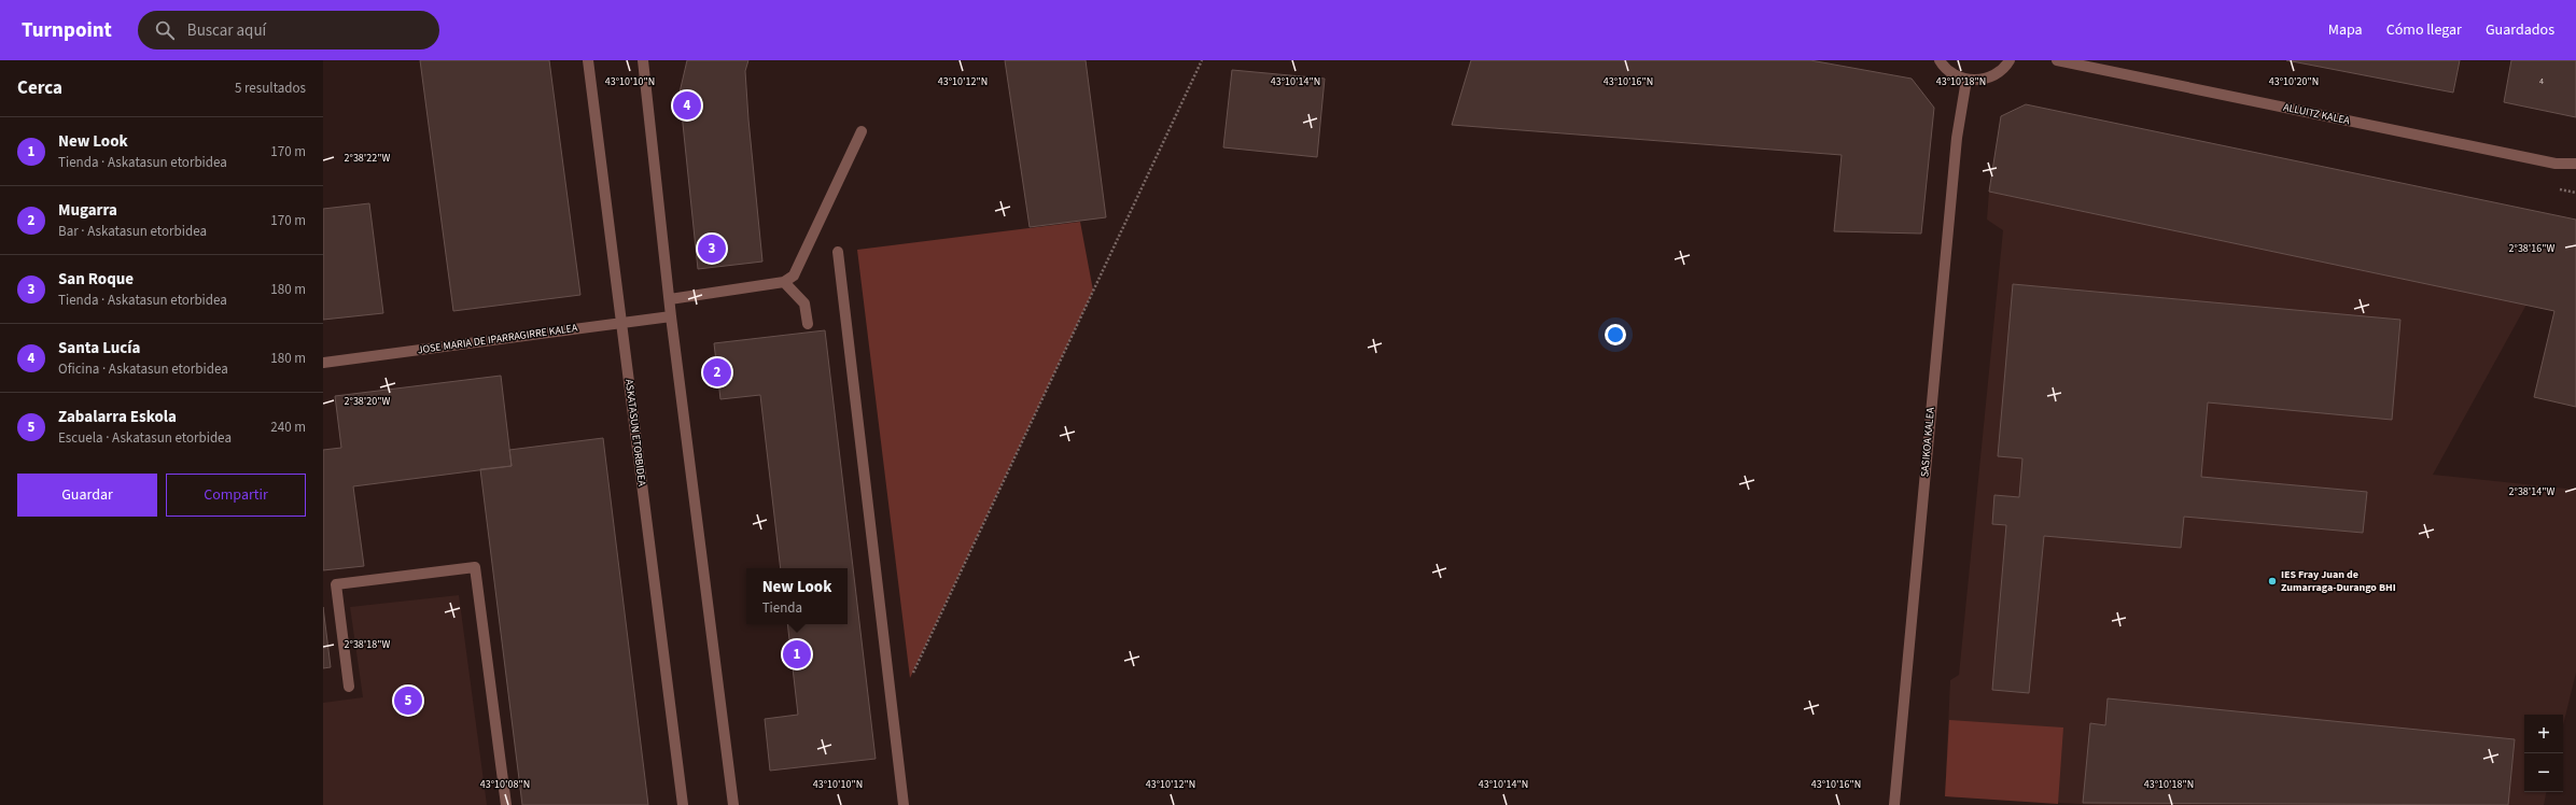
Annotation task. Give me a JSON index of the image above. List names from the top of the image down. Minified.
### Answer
{"streets":{"street":["ALLUITZ KALEA","JOSE MARIA DE IPARRAGIRRE KALEA","ASKATASUN ETORBIDEA","SASIKOA KALEA"]},"crossings":[["JOSE MARIA DE IPARRAGIRRE KALEA","ASKATASUN ETORBIDEA"]],"places":["IES Fray Juan de Zumarraga-Durango BHI"],"house_numbers":["4"],"page":{"header":"Turnpoint","search":"Buscar aquí","nav":["Mapa","Cómo llegar","Guardados"],"heading":["Cerca","5 resultados"],"pins":["4","3","2","1","5"],"list":[{"mark":"1","name":"New Look","note":"Tienda · Askatasun etorbidea","value":"170 m"},{"mark":"2","name":"Mugarra","note":"Bar · Askatasun etorbidea","value":"170 m"},{"mark":"3","name":"San Roque","note":"Tienda · Askatasun etorbidea","value":"180 m"},{"mark":"4","name":"Santa Lucía","note":"Oficina · Askatasun etorbidea","value":"180 m"},{"mark":"5","name":"Zabalarra Eskola","note":"Escuela · Askatasun etorbidea","value":"240 m"}],"buttons":["Guardar","Compartir"],"popup":["New Look","Tienda"],"map_buttons":["+","−"]},"coordinates":["43°10'10\"N","43°10'12\"N","43°10'14\"N","43°10'16\"N","43°10'18\"N","43°10'20\"N","2°38'22\"W","2°38'16\"W","2°38'20\"W","2°38'14\"W","2°38'18\"W","43°10'08\"N"]}
